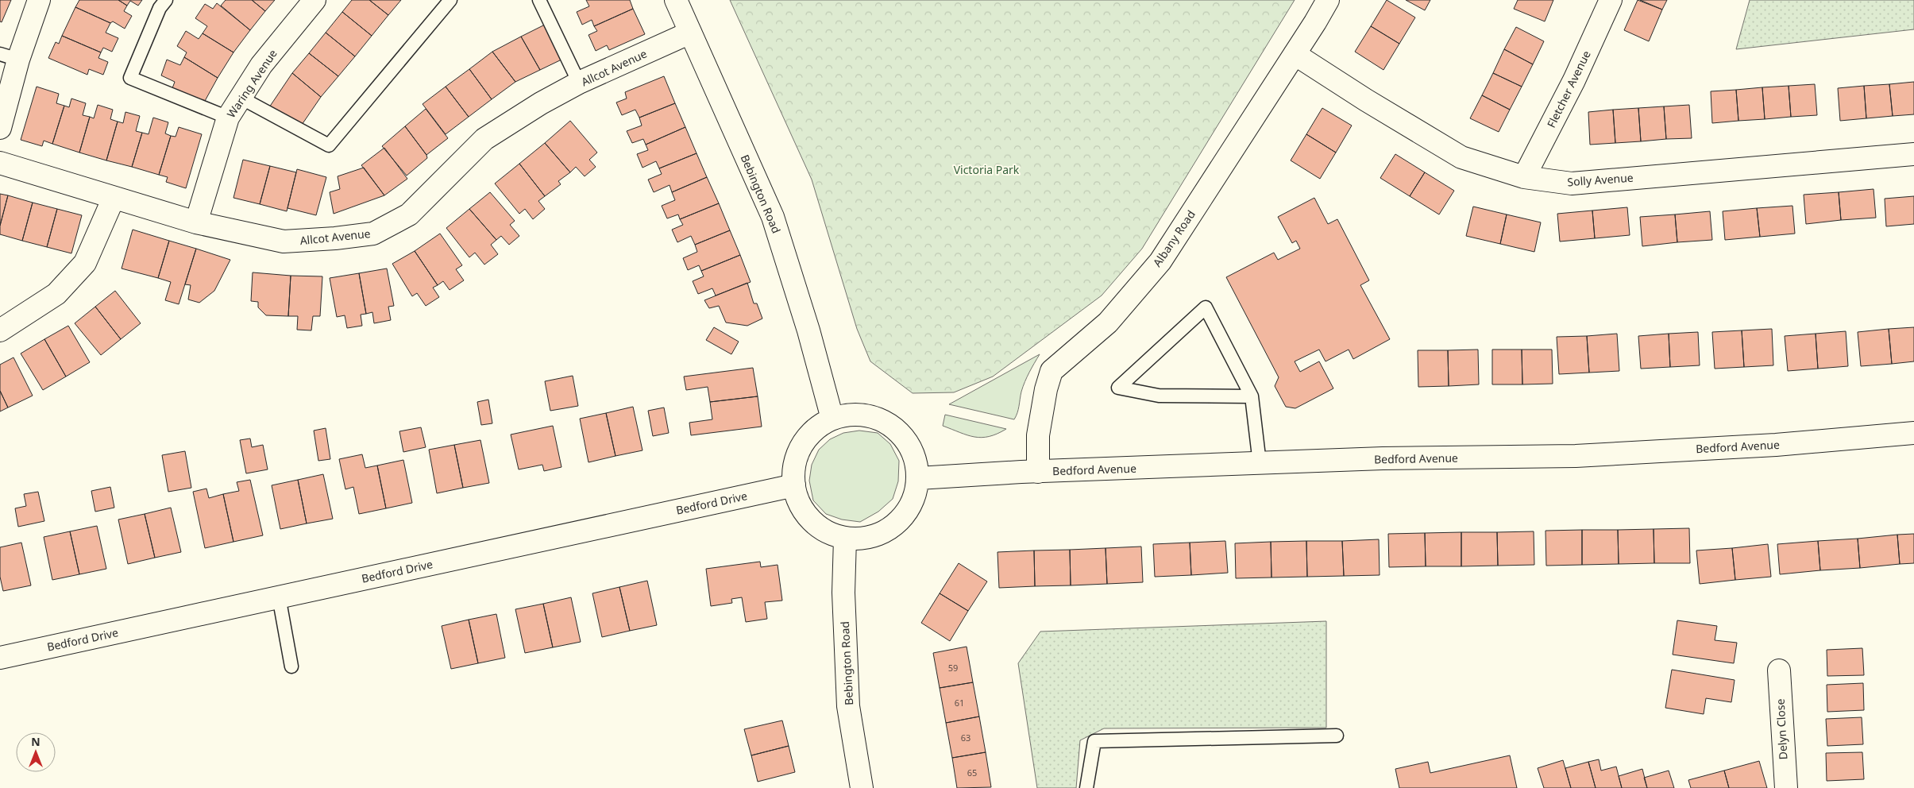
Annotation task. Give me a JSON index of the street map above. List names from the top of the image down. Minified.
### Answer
{"streets":{"street":["Allcot Avenue","Waring Avenue","Fletcher Avenue","Solly Avenue","Bebington Road","Albany Road","Bedford Avenue","Bedford Drive","Delyn Close"]},"crossings":[["Allcot Avenue","Waring Avenue"],["Allcot Avenue","Bebington Road"],["Fletcher Avenue","Solly Avenue"],["Solly Avenue","Albany Road"],["Bebington Road","Bedford Avenue"],["Bebington Road","Bedford Drive"],["Albany Road","Bedford Avenue"],["Bedford Avenue","Bedford Drive"]],"parks":["Victoria Park"],"house_numbers":["59","61","63","65"],"north":"top"}
